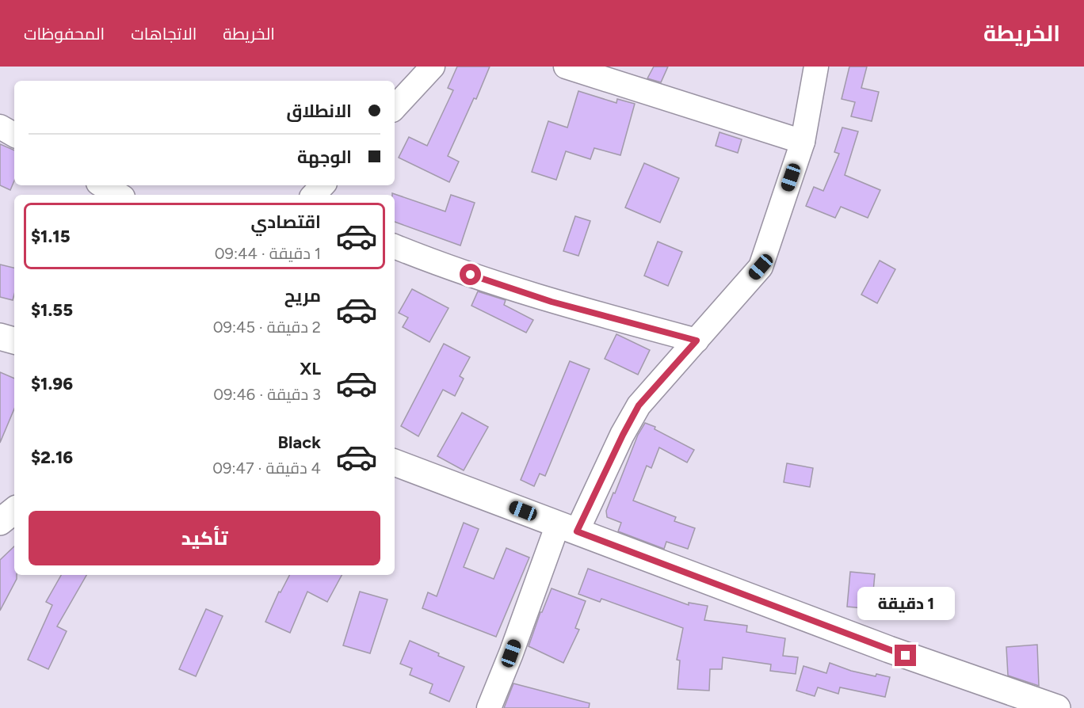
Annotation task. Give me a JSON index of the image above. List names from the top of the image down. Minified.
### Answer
{"page":{"header":"الخريطة","nav":["الخريطة","الاتجاهات","المحفوظات"],"banner":["الانطلاق","الوجهة"],"list":[{"name":"اقتصادي","note":"1 دقيقة · 09:44","value":"$1.15"},{"name":"مريح","note":"2 دقيقة · 09:45","value":"$1.55"},{"name":"XL","note":"3 دقيقة · 09:46","value":"$1.96"},{"name":"Black","note":"4 دقيقة · 09:47","value":"$2.16"}],"buttons":"تأكيد","bubble":"1 دقيقة"}}
